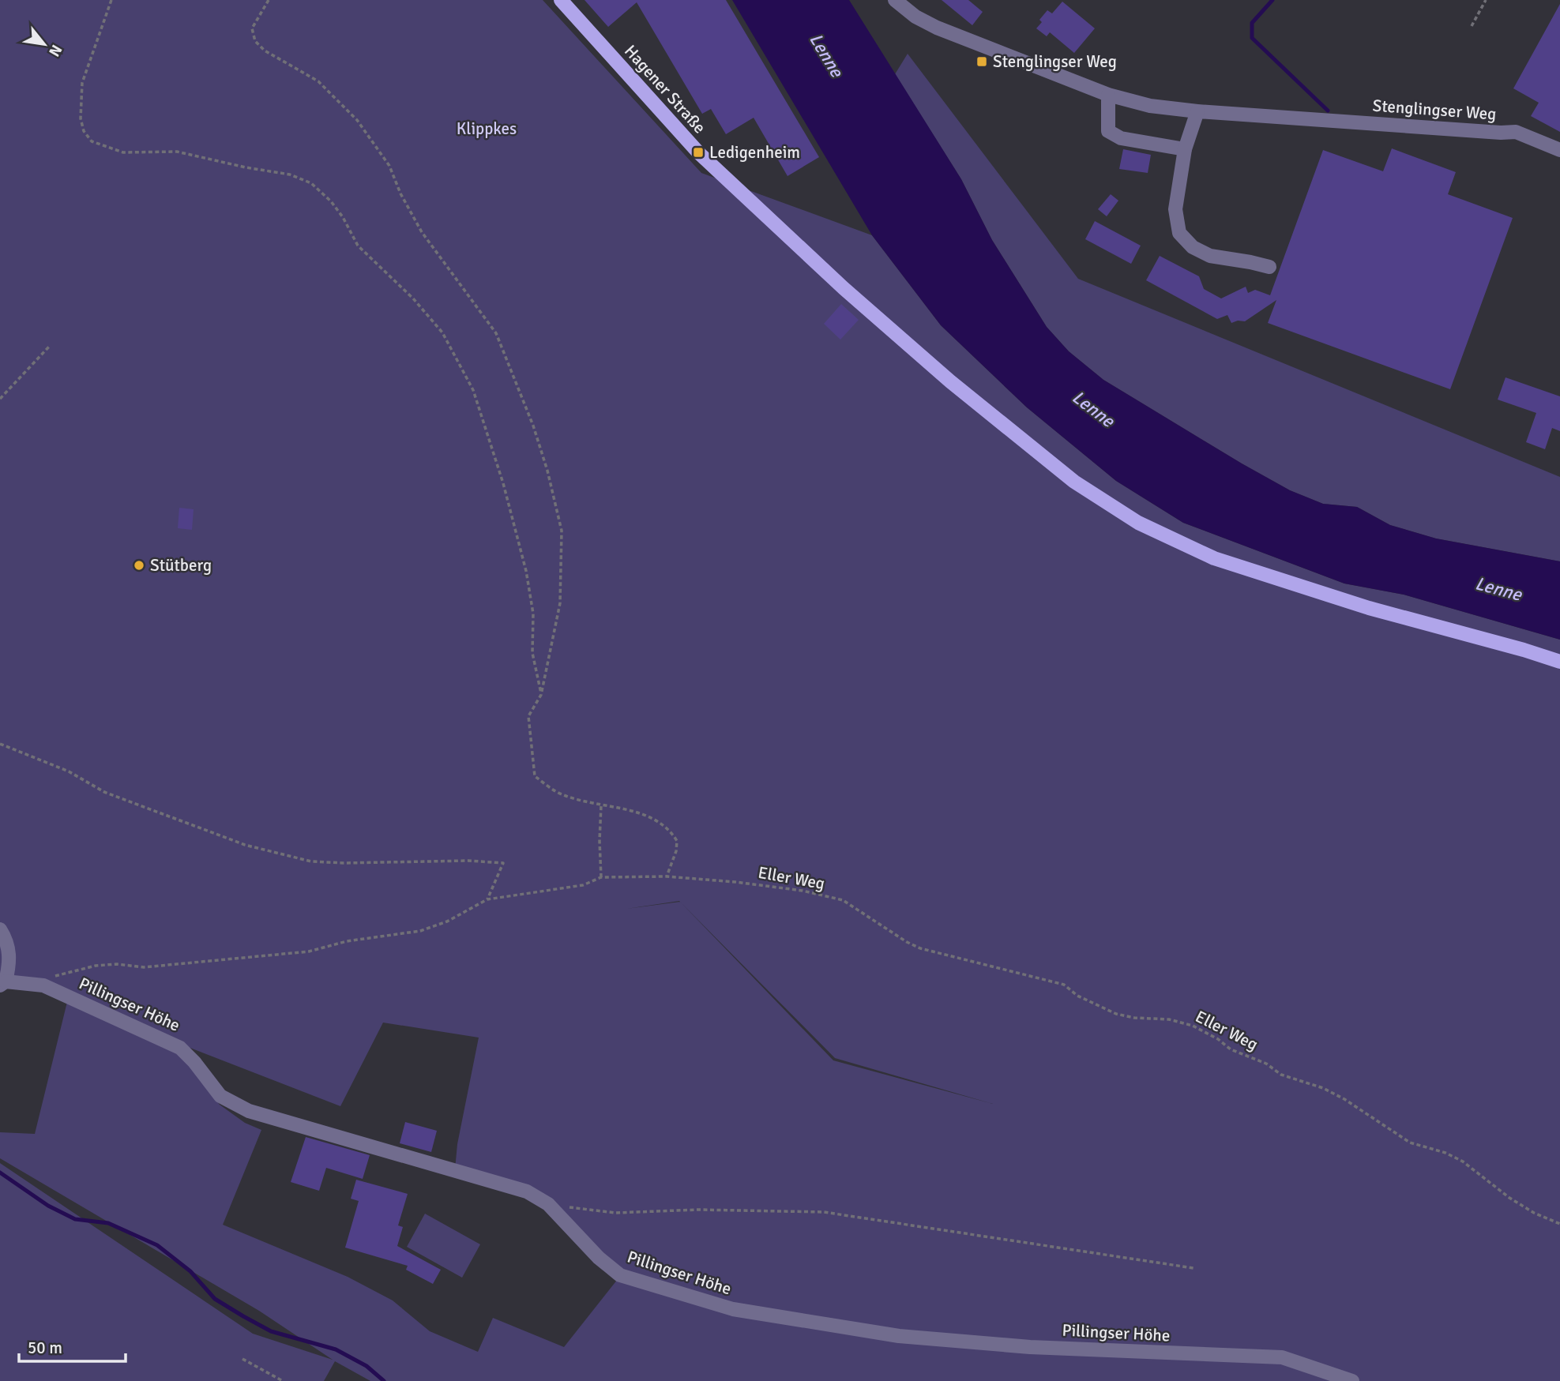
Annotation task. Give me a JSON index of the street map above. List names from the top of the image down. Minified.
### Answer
{"streets":{"main road":["Hagener Straße"],"street":["Stenglingser Weg","Pillingser Höhe"],"path":["Eller Weg"]},"water":["Lenne"],"parks":["Klippkes"],"places":{"transit":["Stenglingser Weg","Ledigenheim"],"other":["Stütberg"]},"scale_bar":"50 m","north":"bottom right"}
